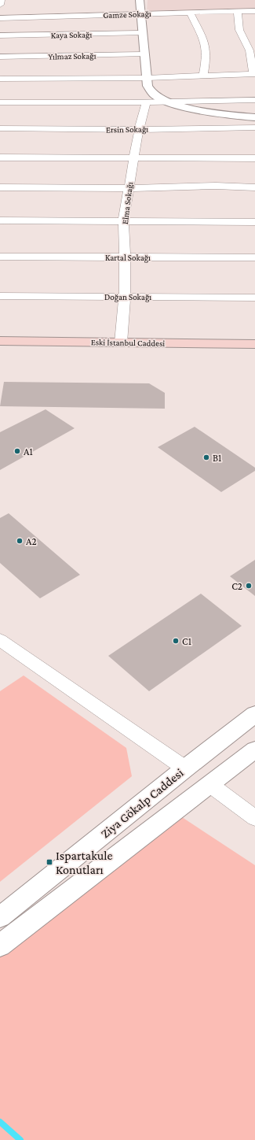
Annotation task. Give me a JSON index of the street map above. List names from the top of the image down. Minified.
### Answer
{"streets":{"main road":["Eski İstanbul Caddesi"],"street":["Gamze Sokağı","Kaya Sokağı","Yılmaz Sokağı","Ersin Sokağı","Elma Sokağı","Kartal Sokağı","Doğan Sokağı","Ziya Gökalp Caddesi"]},"crossings":[["Ersin Sokağı","Elma Sokağı"],["Elma Sokağı","Kartal Sokağı"],["Elma Sokağı","Doğan Sokağı"],["Elma Sokağı","Eski İstanbul Caddesi"]],"places":{"other":["A1","B1","A2","C2","C1"],"transit":["Ispartakule Konutları"]}}
